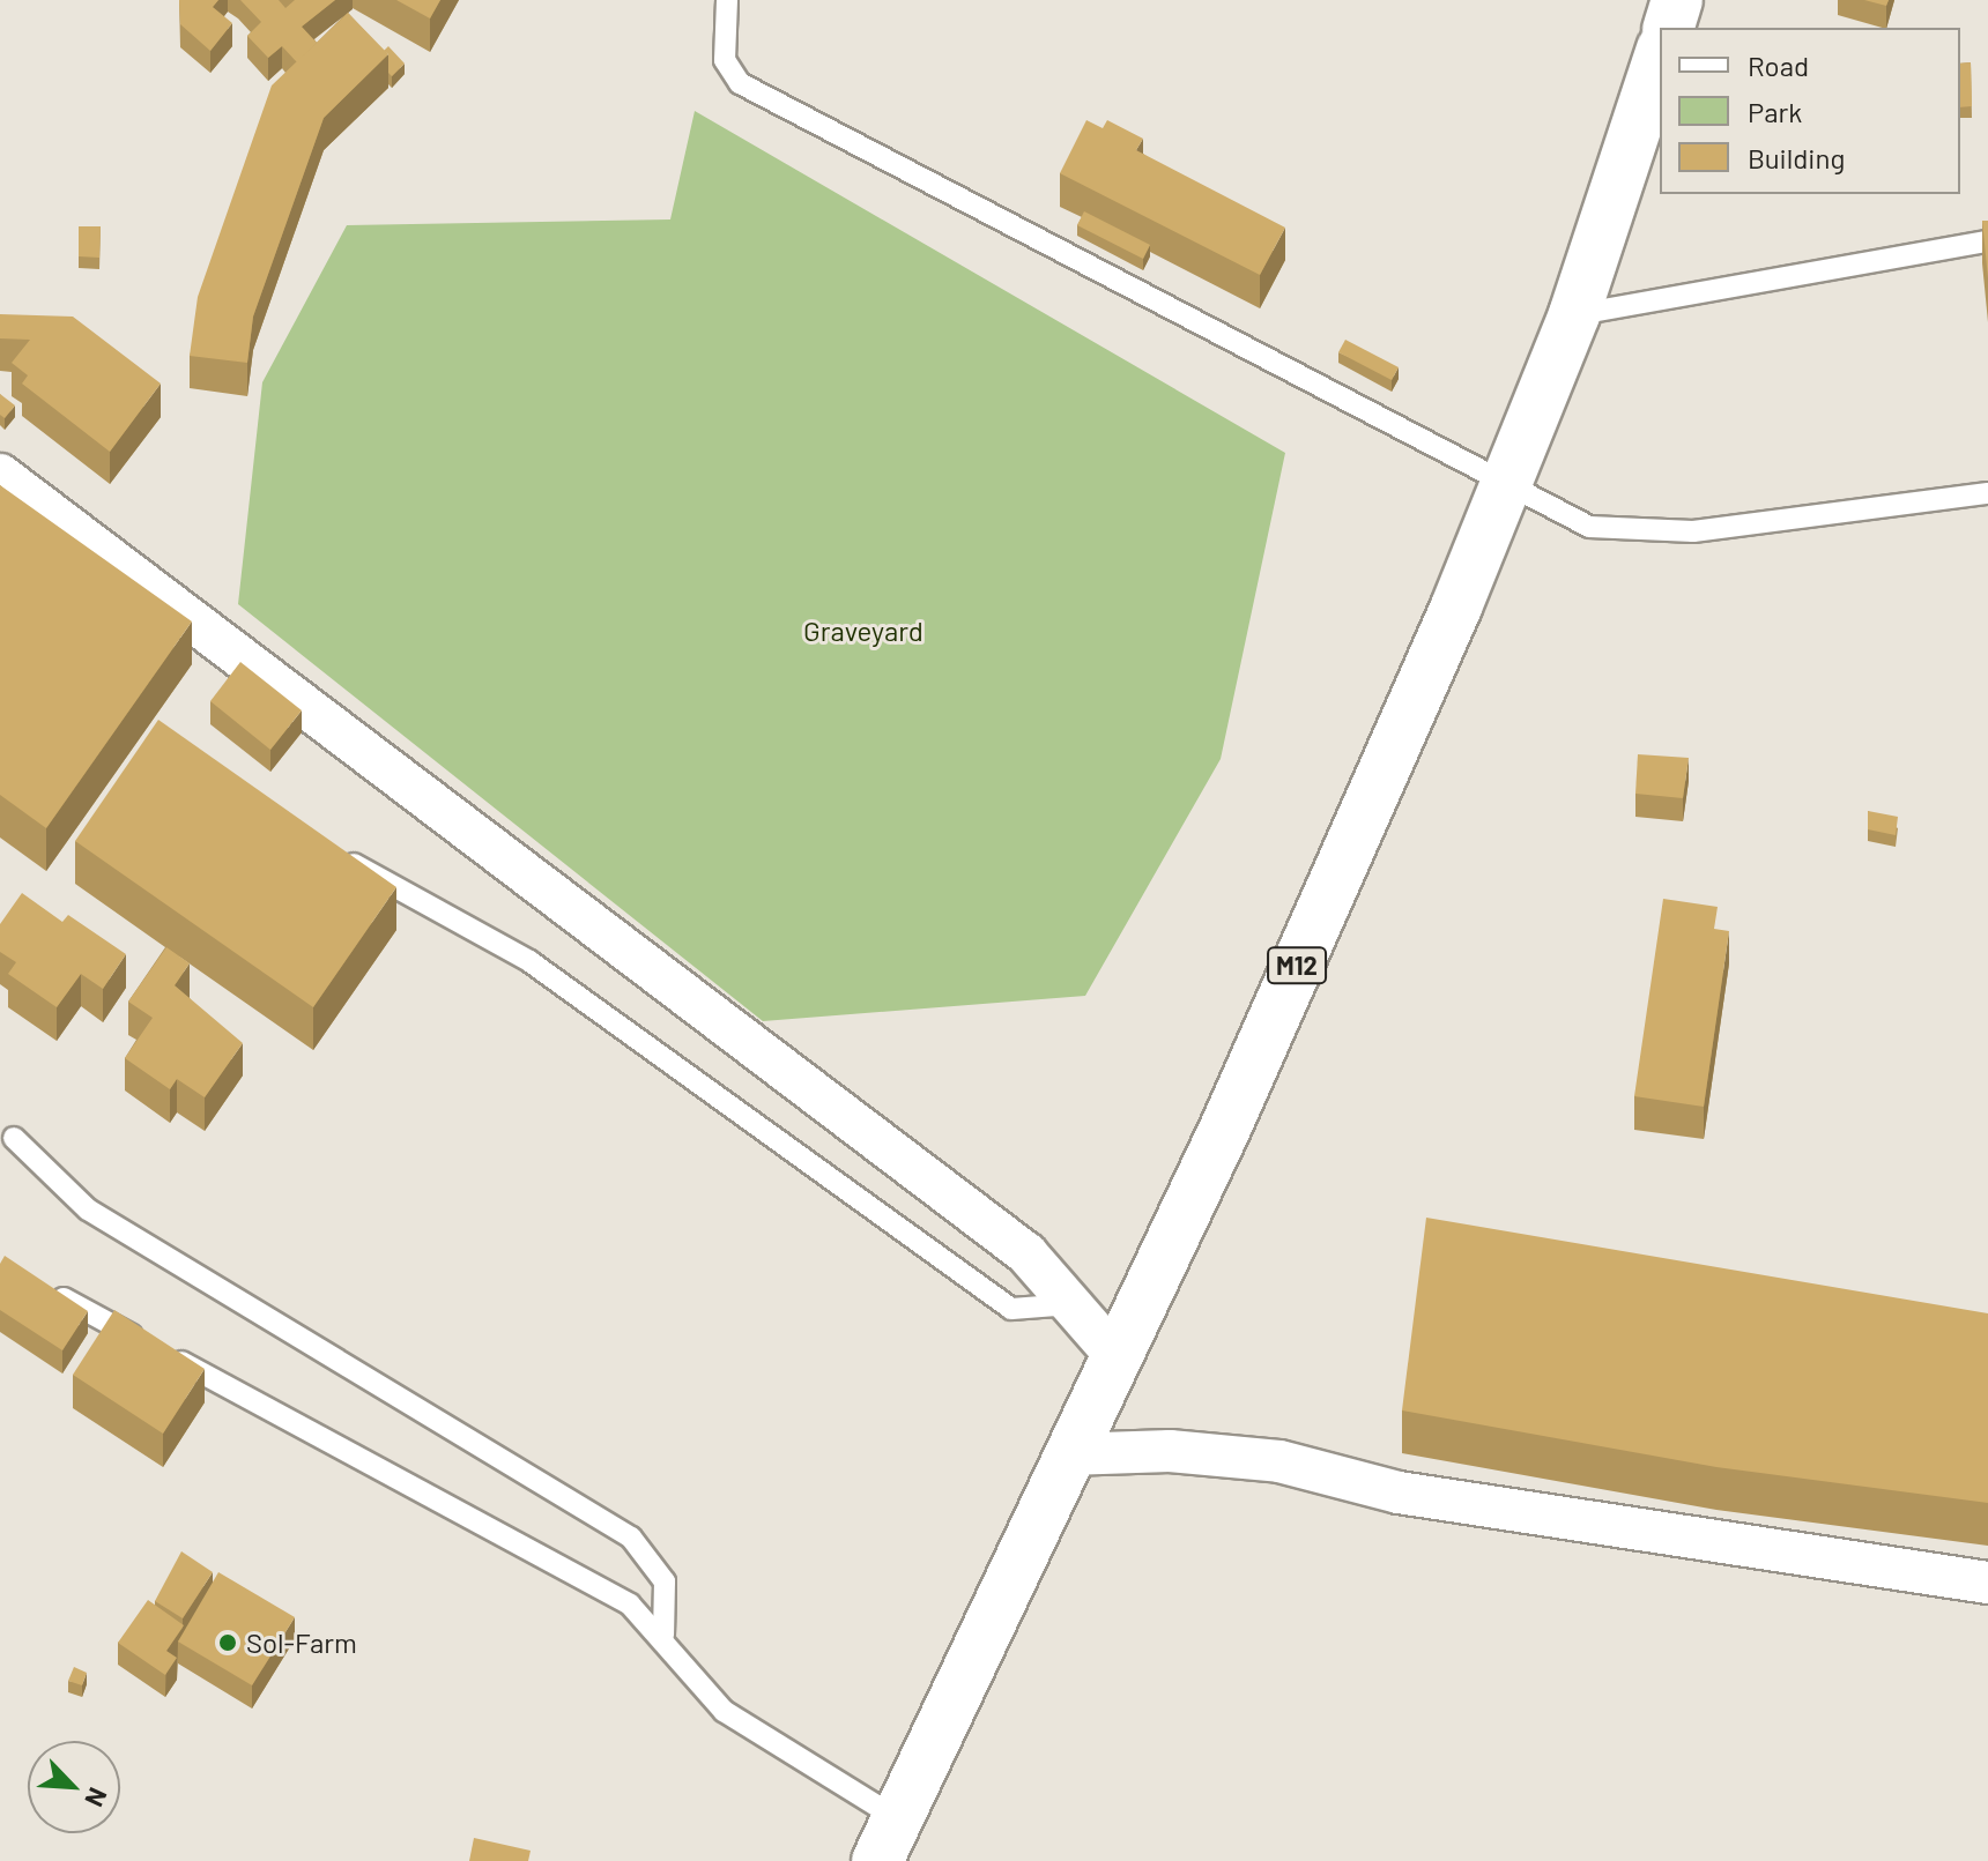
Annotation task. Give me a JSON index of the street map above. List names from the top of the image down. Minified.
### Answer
{"streets":{"highway":["M12"]},"parks":["Graveyard"],"places":["Sol-Farm"],"legend":["Road","Park","Building"],"north":"bottom right"}
